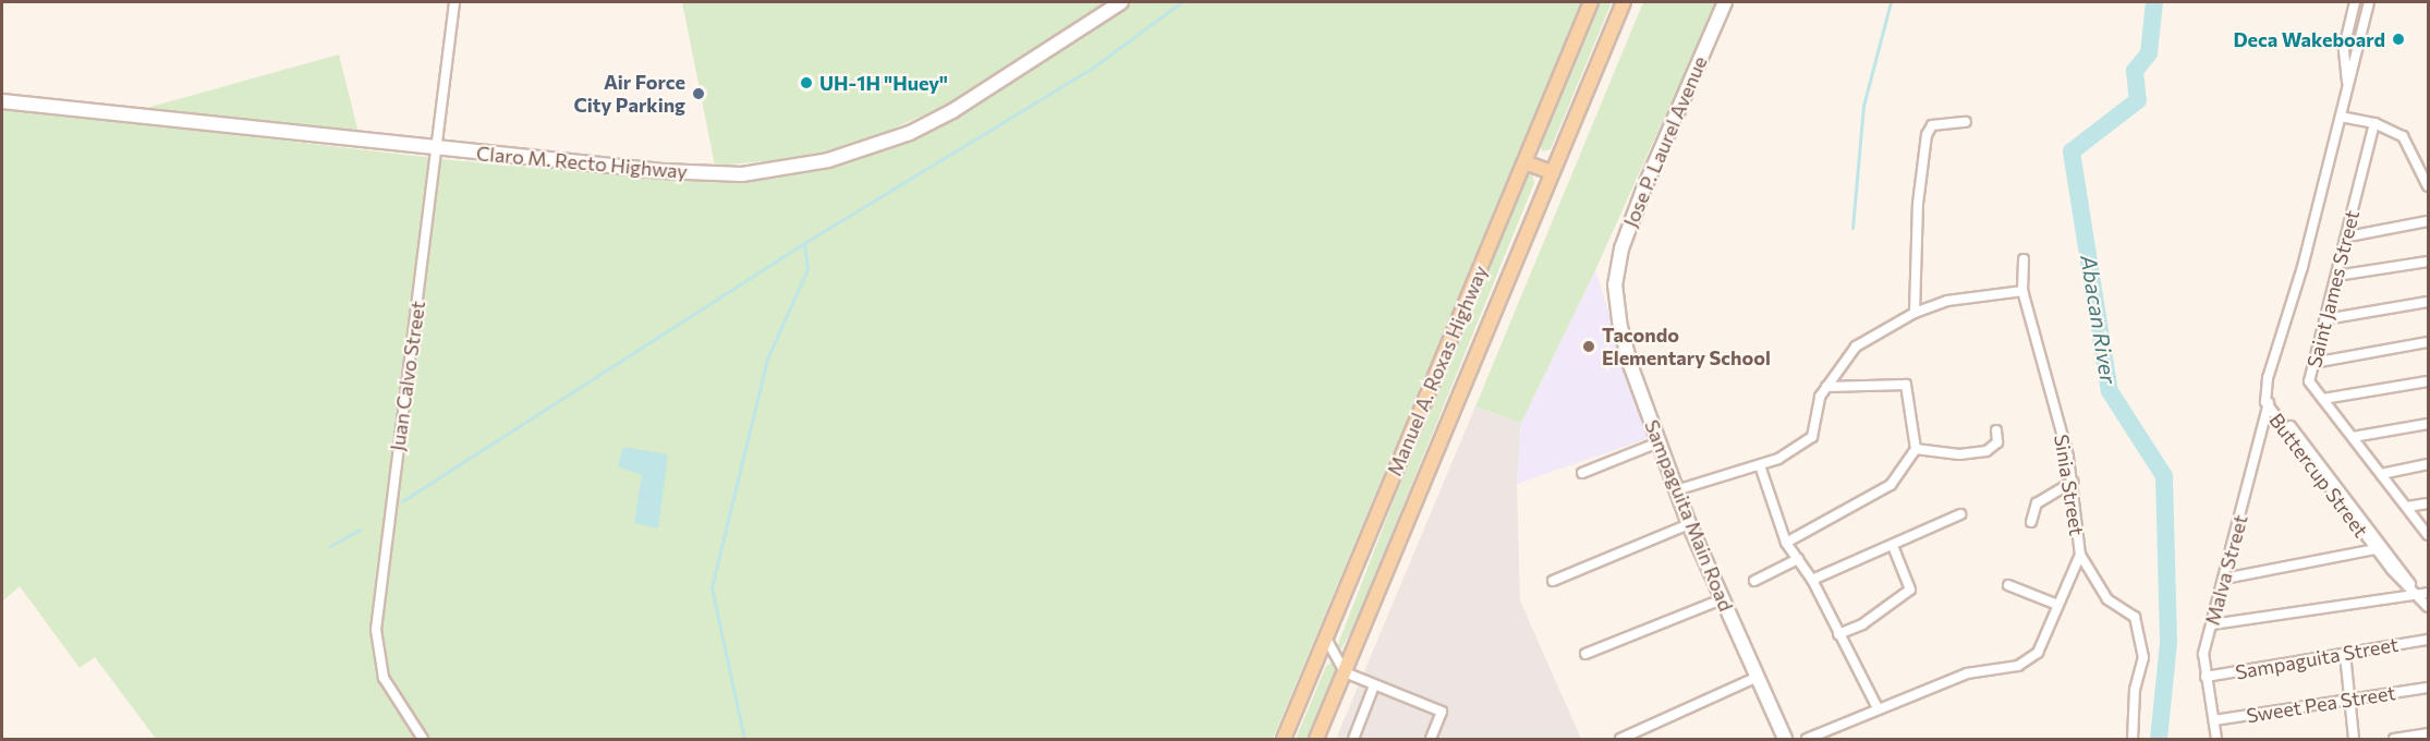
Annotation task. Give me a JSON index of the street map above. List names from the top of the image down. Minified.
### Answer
{"streets":{"main road":["Jose P. Laurel Avenue","Claro M. Recto Highway","Manuel A. Roxas Highway","Sampaguita Main Road"],"street":["Saint James Street","Juan Calvo Street","Buttercup Street","Sinia Street","Malva Street","Sampaguita Street","Sweet Pea Street"]},"crossings":[["Jose P. Laurel Avenue","Sampaguita Main Road"],["Claro M. Recto Highway","Juan Calvo Street"],["Buttercup Street","Malva Street"],["Malva Street","Sampaguita Street"],["Malva Street","Sweet Pea Street"]],"water":["Abacan River"],"places":["Deca Wakeboard","UH-1H \"Huey\"","Air Force City Parking","Tacondo Elementary School"]}
